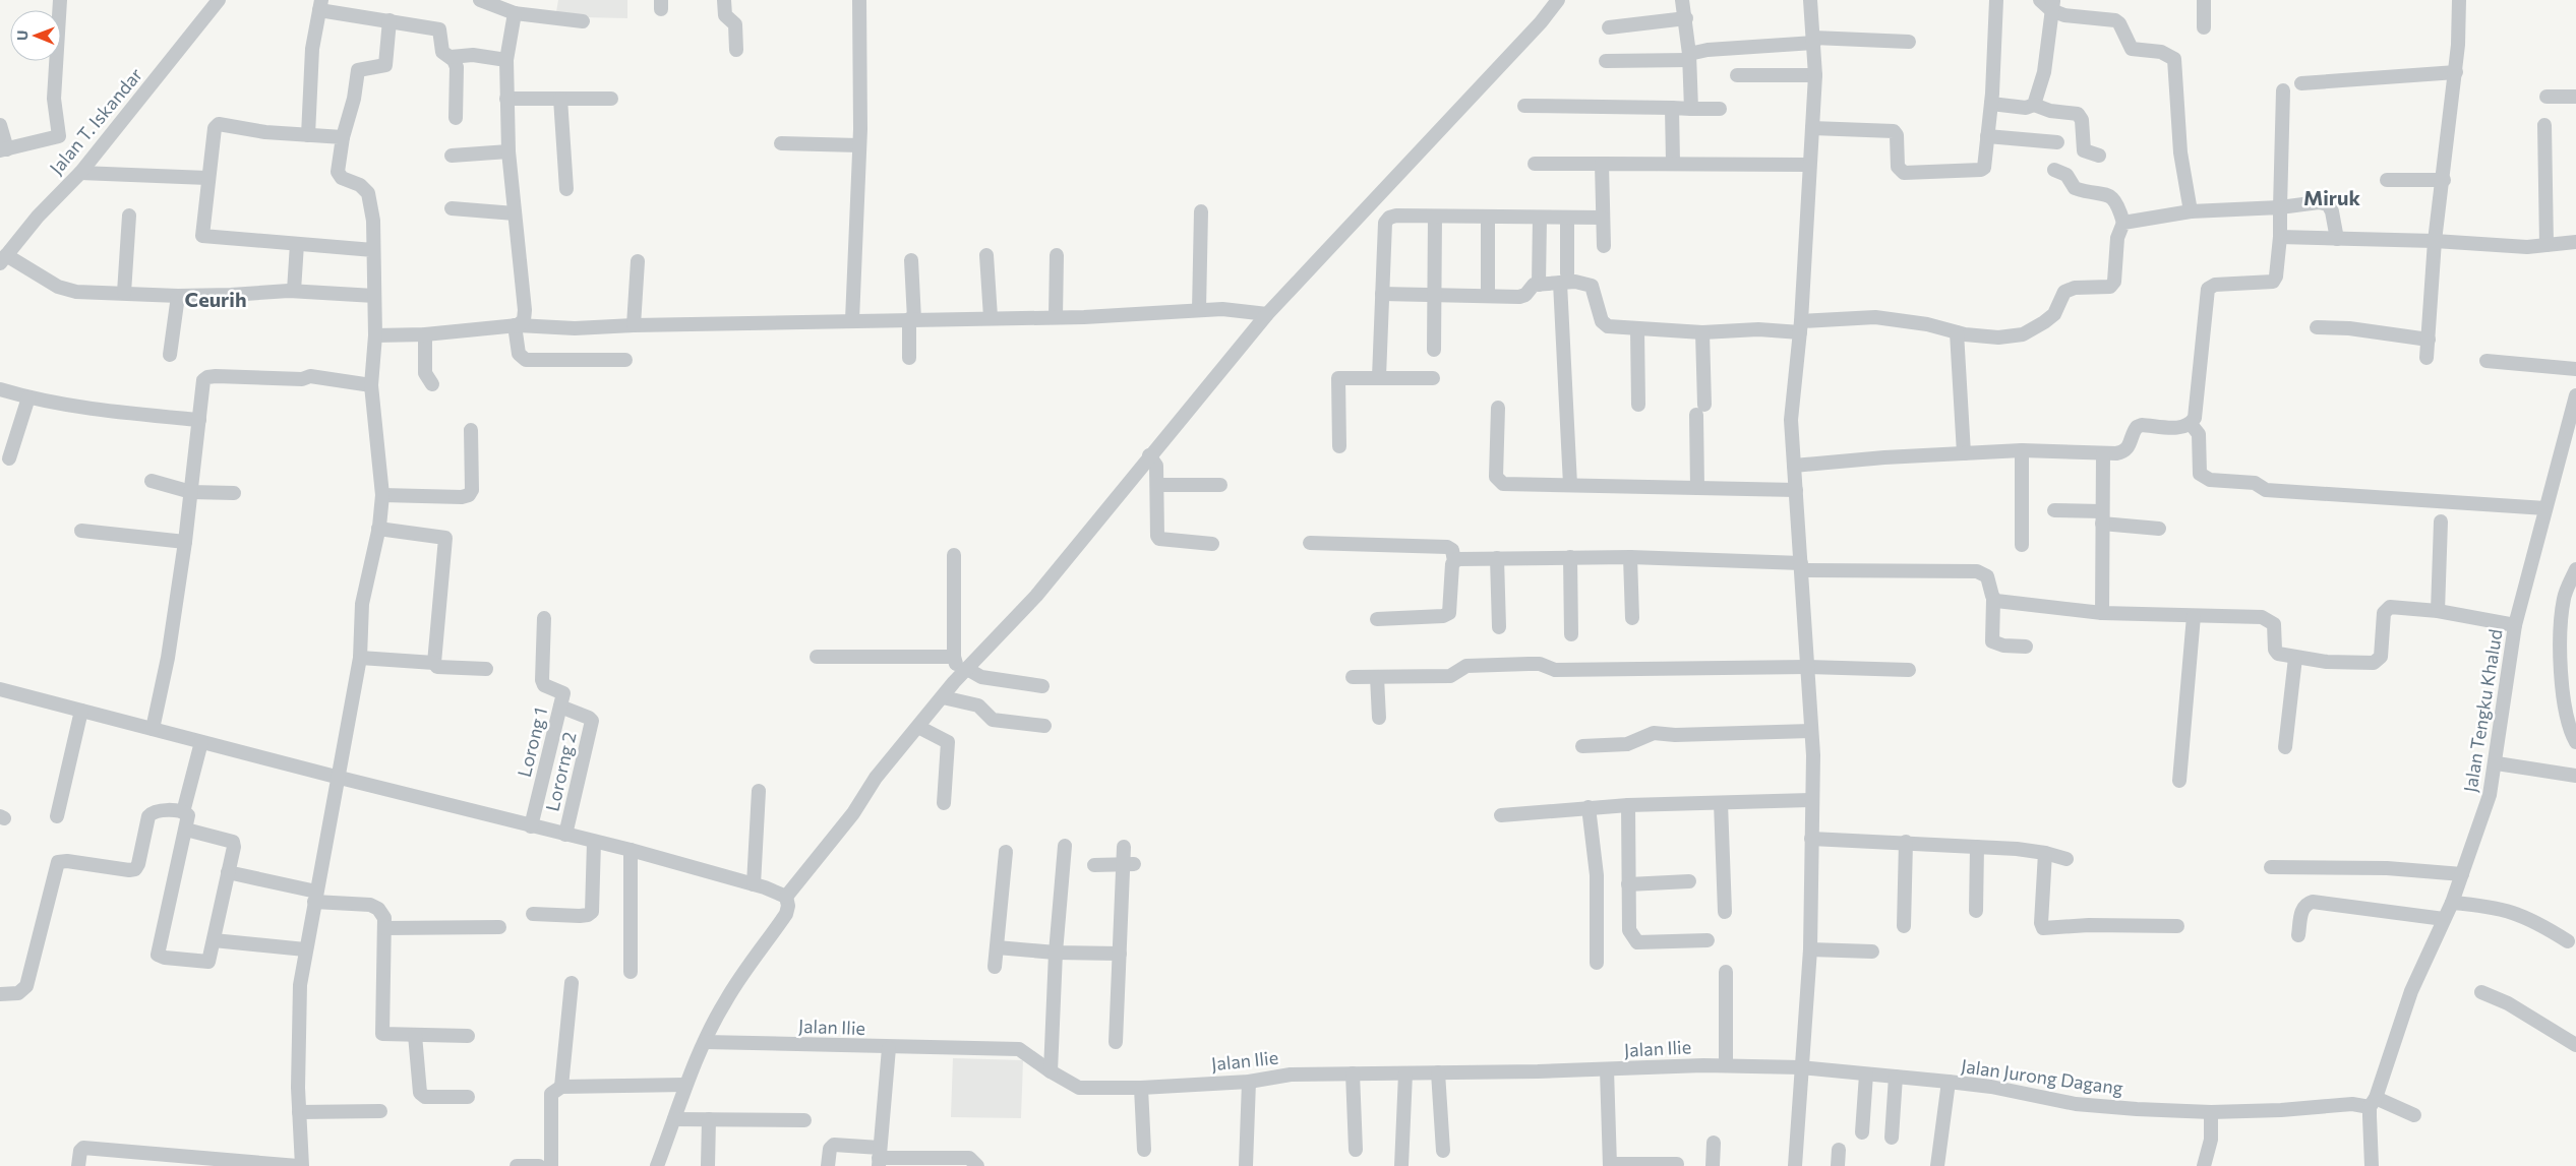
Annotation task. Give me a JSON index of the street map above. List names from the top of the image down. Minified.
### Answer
{"streets":{"street":["Jalan T. Iskandar","Jalan Tengku Khalud","Lorong 1","Lororng 2","Jalan Ilie","Jalan Jurong Dagang"]},"crossings":[["Jalan Tengku Khalud","Jalan Jurong Dagang"],["Lorong 1","Lororng 2"],["Jalan Ilie","Jalan Jurong Dagang"]],"districts":["Miruk","Ceurih"],"north":"left"}
